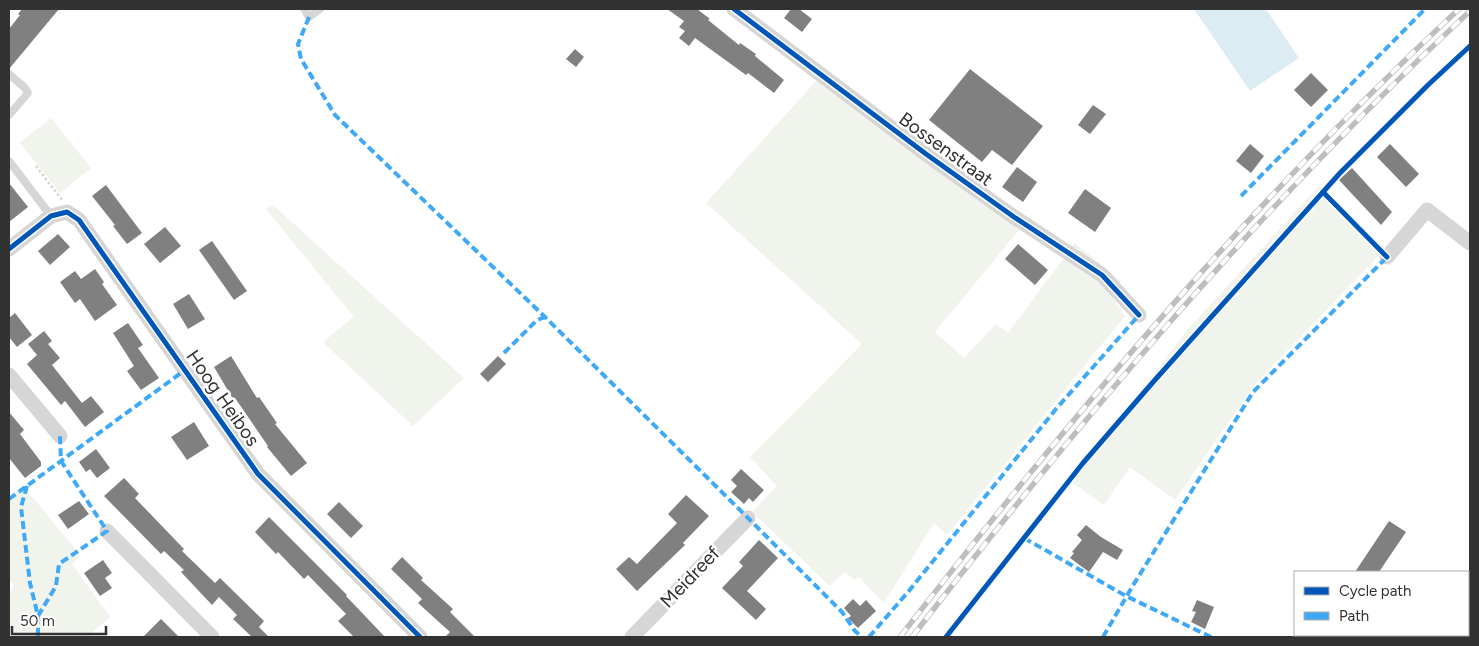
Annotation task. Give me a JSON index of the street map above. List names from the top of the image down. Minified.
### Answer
{"streets":{"street":["Bossenstraat","Hoog Heibos","Meidreef"]},"legend":["Cycle path","Path"],"scale_bar":"50 m"}
